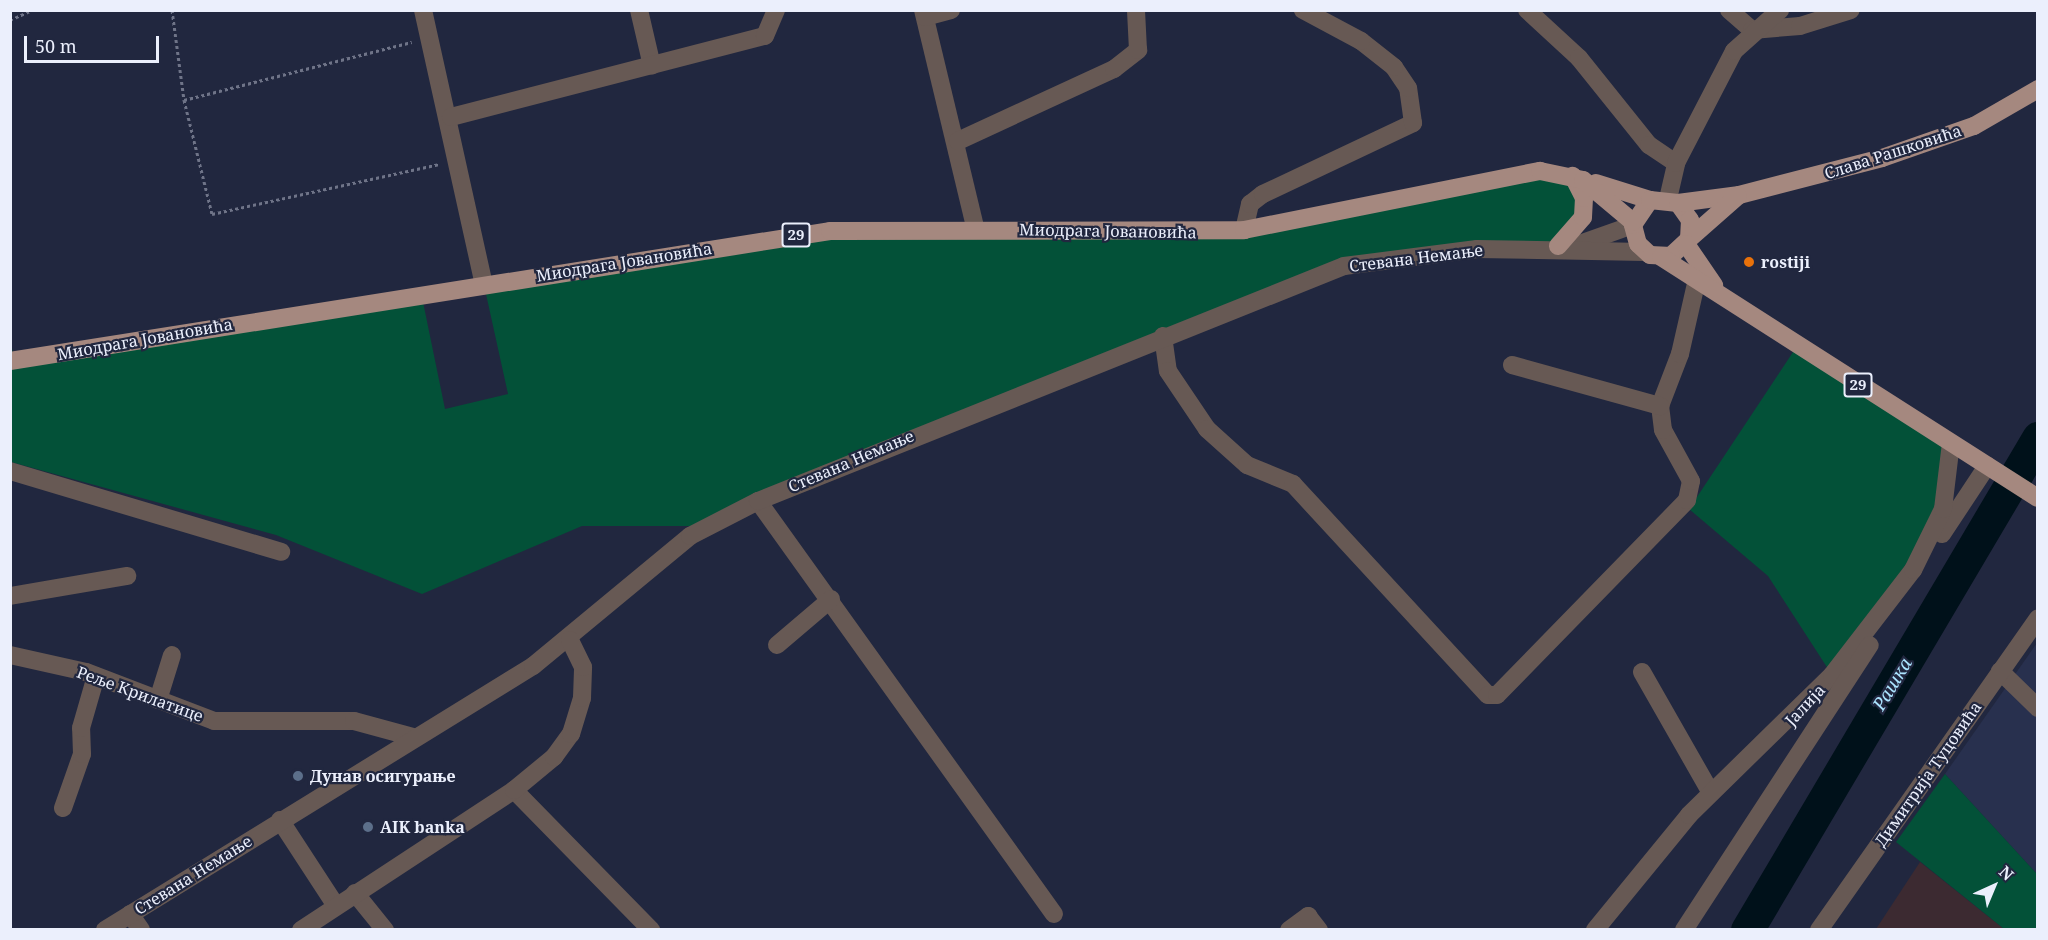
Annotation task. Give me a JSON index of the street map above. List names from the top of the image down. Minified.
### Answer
{"streets":{"main road":["Слава Рашковића","Миодрага Јовановића","29"],"street":["Стевана Немање","Реље Крилатице","Јалија","Димитрија Туцовића"]},"crossings":[["Слава Рашковића","Миодрага Јовановића"],["29","Стевана Немање"],["29","Јалија"],["Стевана Немање","Реље Крилатице"]],"water":["Рашка"],"places":["rostiji","Дунав осигурање","AIK banka"],"scale_bar":"50 m","north":"top right"}
